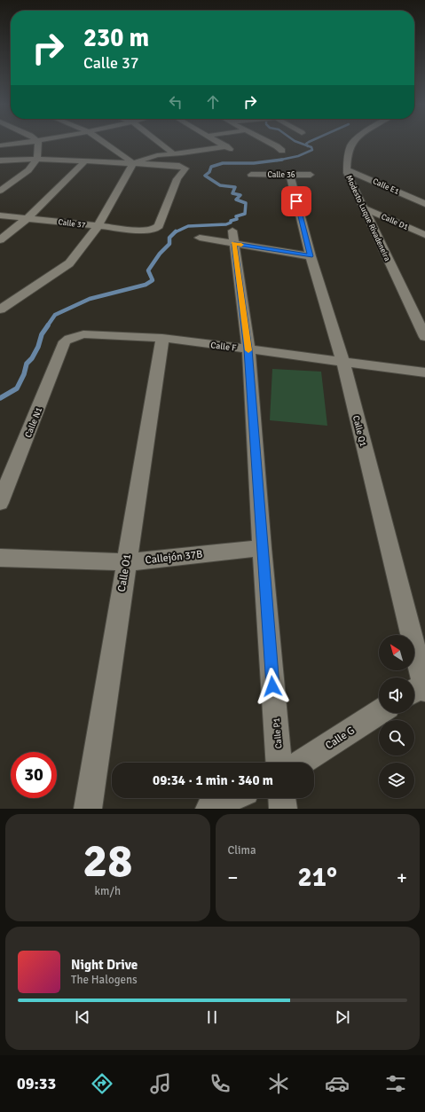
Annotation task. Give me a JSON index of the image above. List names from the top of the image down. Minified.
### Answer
{"streets":{"street":["Calle 36","Calle E1","Modesto Luque Rivadeneira","Calle D1","Calle 37","Calle F","Calle N1","Calle Q1","Callejón 37B","Calle O1","Calle P1","Calle G"]},"crossings":[["Calle 36","Calle Q1"],["Calle E1","Modesto Luque Rivadeneira"],["Modesto Luque Rivadeneira","Calle D1"],["Calle F","Calle N1"],["Calle F","Calle Q1"],["Calle F","Calle O1"],["Calle F","Calle P1"],["Callejón 37B","Calle O1"],["Callejón 37B","Calle P1"]],"north":"top left","page":{"turn":["230 m","Calle 37"],"limit":"30","trip":"09:34 · 1 min · 340 m","tile":[["28","km/h"],"Clima"],"heat":["−","21°","+"],"song":["Night Drive","The Halogens"],"tabs":"09:33"}}
